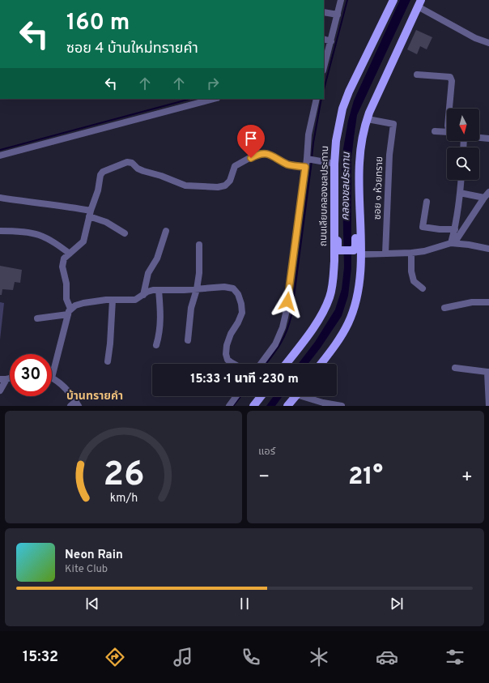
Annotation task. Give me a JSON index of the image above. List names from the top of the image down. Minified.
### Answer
{"streets":{"main road":["ถนนเลียบคลองชลประทาน"],"street":["ซอย ๑ ห้วยทราย"]},"districts":["บ้านทรายคำ"],"water":["คลองชลประทาน"],"north":"bottom","page":{"turn":["160 m","ซอย 4 บ้านใหม่ทรายคำ"],"limit":"30","trip":"15:33 · 1 นาที · 230 m","tile":"แอร์","heat":["−","21°","+"],"song":["Neon Rain","Kite Club"],"tabs":"15:32","gauge":["26","km/h"]}}
